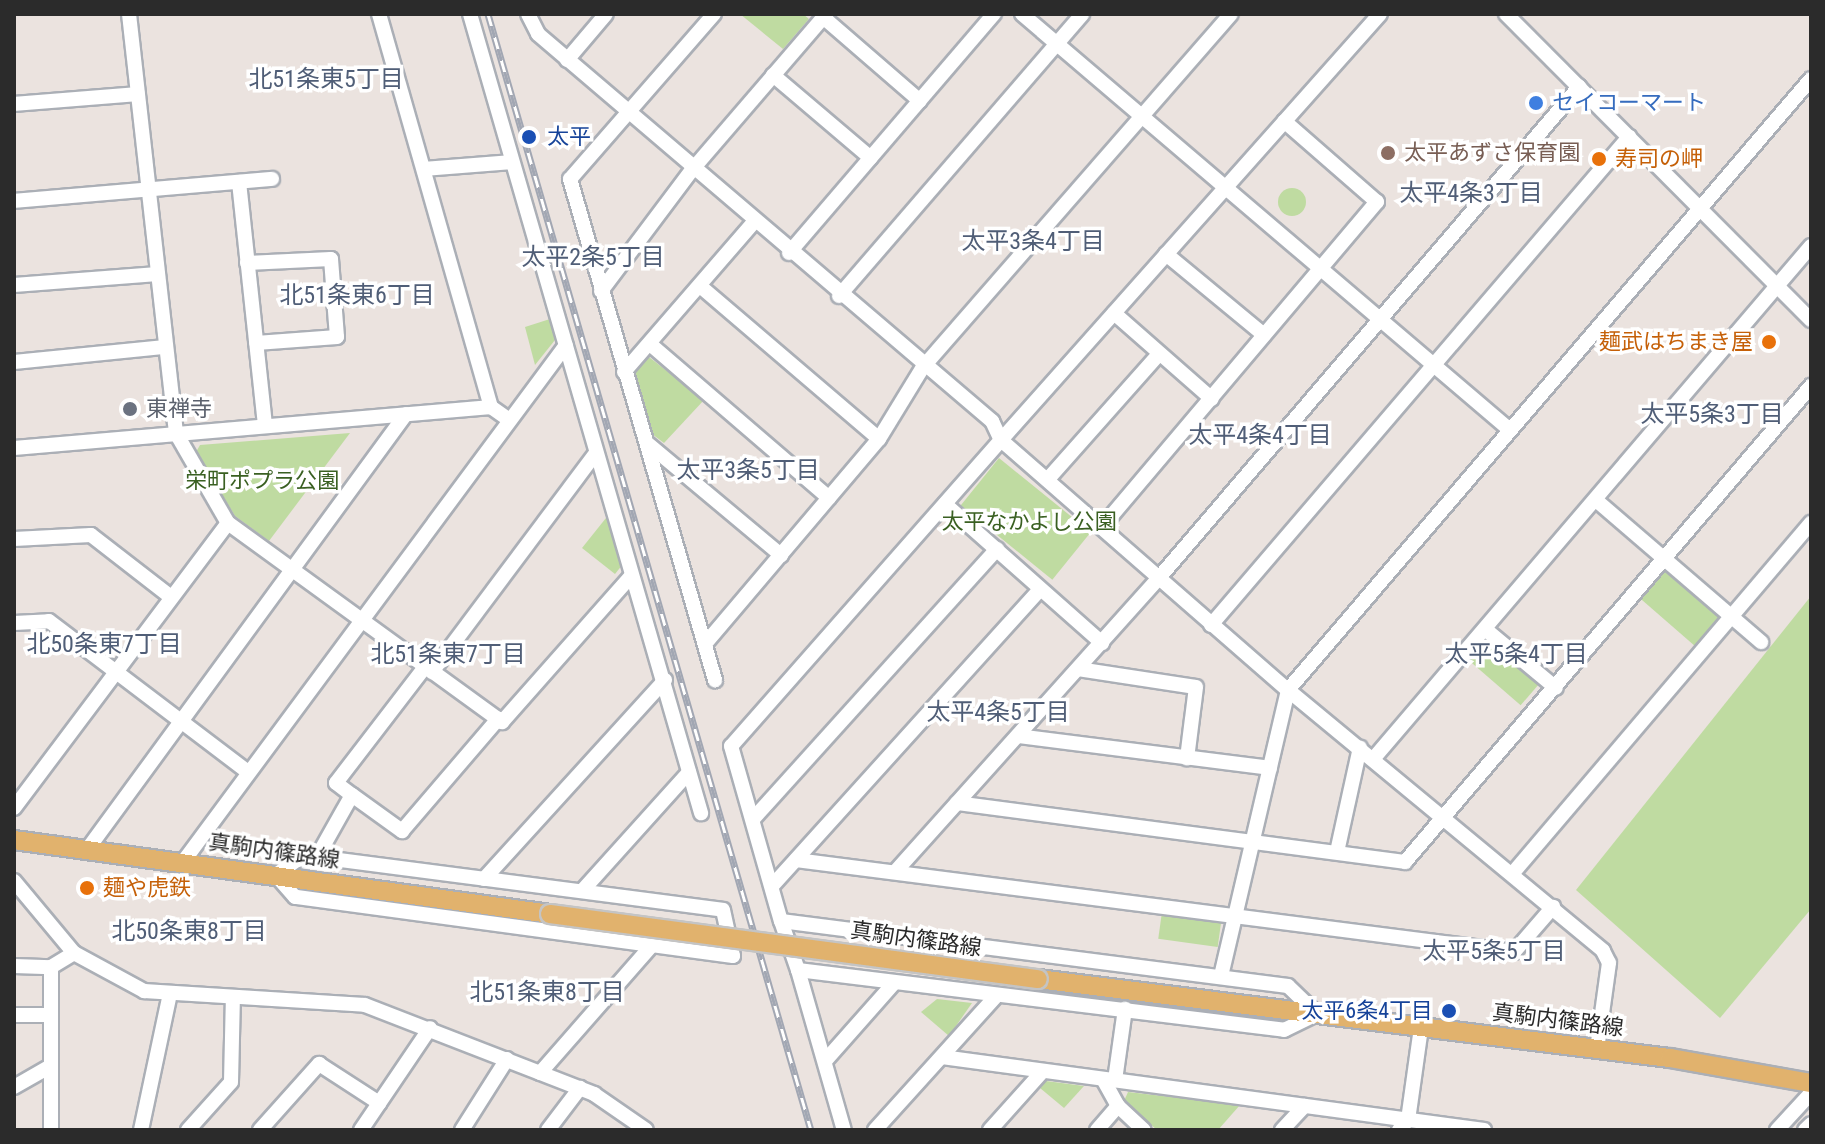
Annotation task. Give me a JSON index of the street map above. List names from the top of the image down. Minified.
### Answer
{"streets":{"main road":["真駒内篠路線"]},"districts":["北51条東5丁目","太平4条3丁目","太平3条4丁目","太平2条5丁目","北51条東6丁目","太平5条3丁目","太平4条4丁目","太平3条5丁目","北50条東7丁目","北51条東7丁目","太平5条4丁目","太平4条5丁目","北50条東8丁目","太平5条5丁目","北51条東8丁目"],"parks":["栄町ポプラ公園","太平なかよし公園"],"places":["セイコーマート","太平","太平あずさ保育園","寿司の岬","麺武はちまき屋","東禅寺","麺や虎鉄","太平6条4丁目"]}
